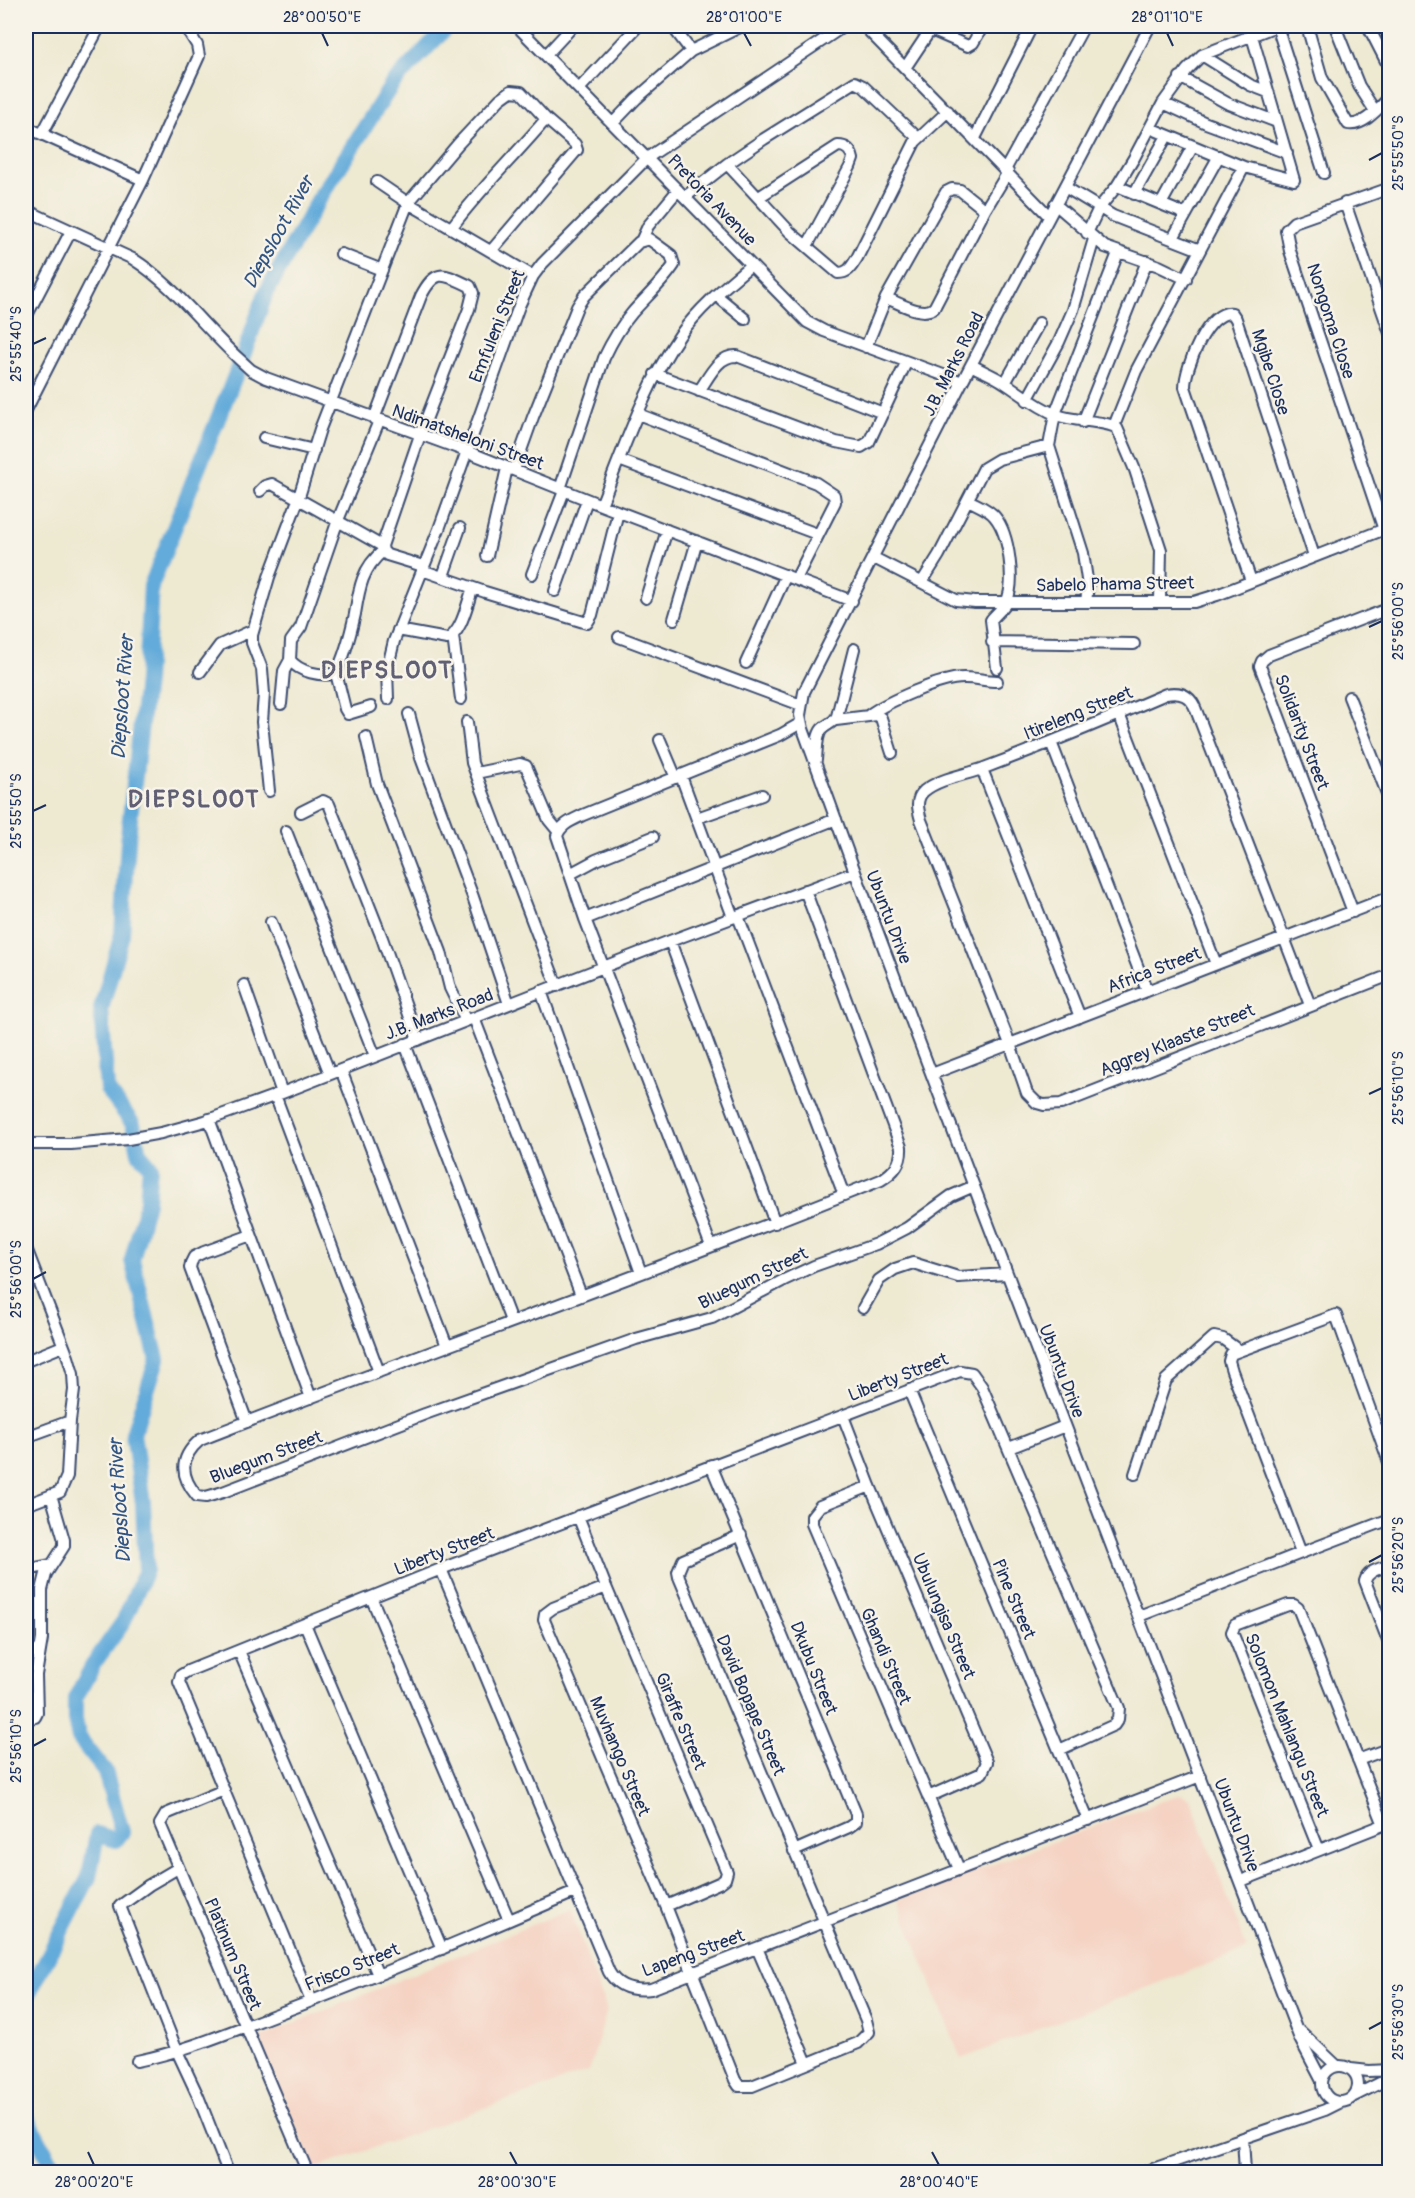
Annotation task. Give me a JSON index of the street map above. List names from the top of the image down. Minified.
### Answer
{"streets":{"street":["Pretoria Avenue","Nongoma Close","Emfuleni Street","J.B. Marks Road","Mgibe Close","Ndimatsheloni Street","Sabelo Phama Street","Itireleng Street","Solidarity Street","Ubuntu Drive","Africa Street","Aggrey Klaaste Street","Bluegum Street","Liberty Street","Pine Street","Ubulungisa Street","Ghandi Street","Dkubu Street","David Bopape Street","Giraffe Street","Solomon Mahlangu Street","Muvhango Street","Lapeng Street","Platinum Street","Frisco Street"]},"crossings":[["Pretoria Avenue","Emfuleni Street"],["Pretoria Avenue","J.B. Marks Road"],["Nongoma Close","Sabelo Phama Street"],["Emfuleni Street","Ndimatsheloni Street"],["J.B. Marks Road","Ndimatsheloni Street"],["J.B. Marks Road","Sabelo Phama Street"],["J.B. Marks Road","Ubuntu Drive"],["J.B. Marks Road","Bluegum Street"],["Mgibe Close","Sabelo Phama Street"],["Itireleng Street","Africa Street"],["Itireleng Street","Aggrey Klaaste Street"],["Solidarity Street","Africa Street"],["Ubuntu Drive","Africa Street"],["Ubuntu Drive","Bluegum Street"],["Ubuntu Drive","Lapeng Street"],["Africa Street","Aggrey Klaaste Street"],["Liberty Street","Pine Street"],["Liberty Street","Ubulungisa Street"],["Liberty Street","Dkubu Street"],["Liberty Street","Giraffe Street"],["Liberty Street","Lapeng Street"],["Liberty Street","Platinum Street"],["Liberty Street","Frisco Street"],["Pine Street","Lapeng Street"],["Ubulungisa Street","Ghandi Street"],["Ghandi Street","Lapeng Street"],["Dkubu Street","David Bopape Street"],["David Bopape Street","Muvhango Street"],["David Bopape Street","Lapeng Street"],["Giraffe Street","Muvhango Street"],["Muvhango Street","Lapeng Street"],["Lapeng Street","Frisco Street"],["Platinum Street","Frisco Street"]],"districts":["DIEPSLOOT","DIEPSLOOT"],"water":["Diepsloot River"],"coordinates":["28°00'50\"E","28°01'00\"E","28°01'10\"E","25°55'50\"S","25°55'40\"S","25°56'00\"S","25°56'10\"S","25°56'20\"S","25°56'30\"S","28°00'20\"E","28°00'30\"E","28°00'40\"E"]}
